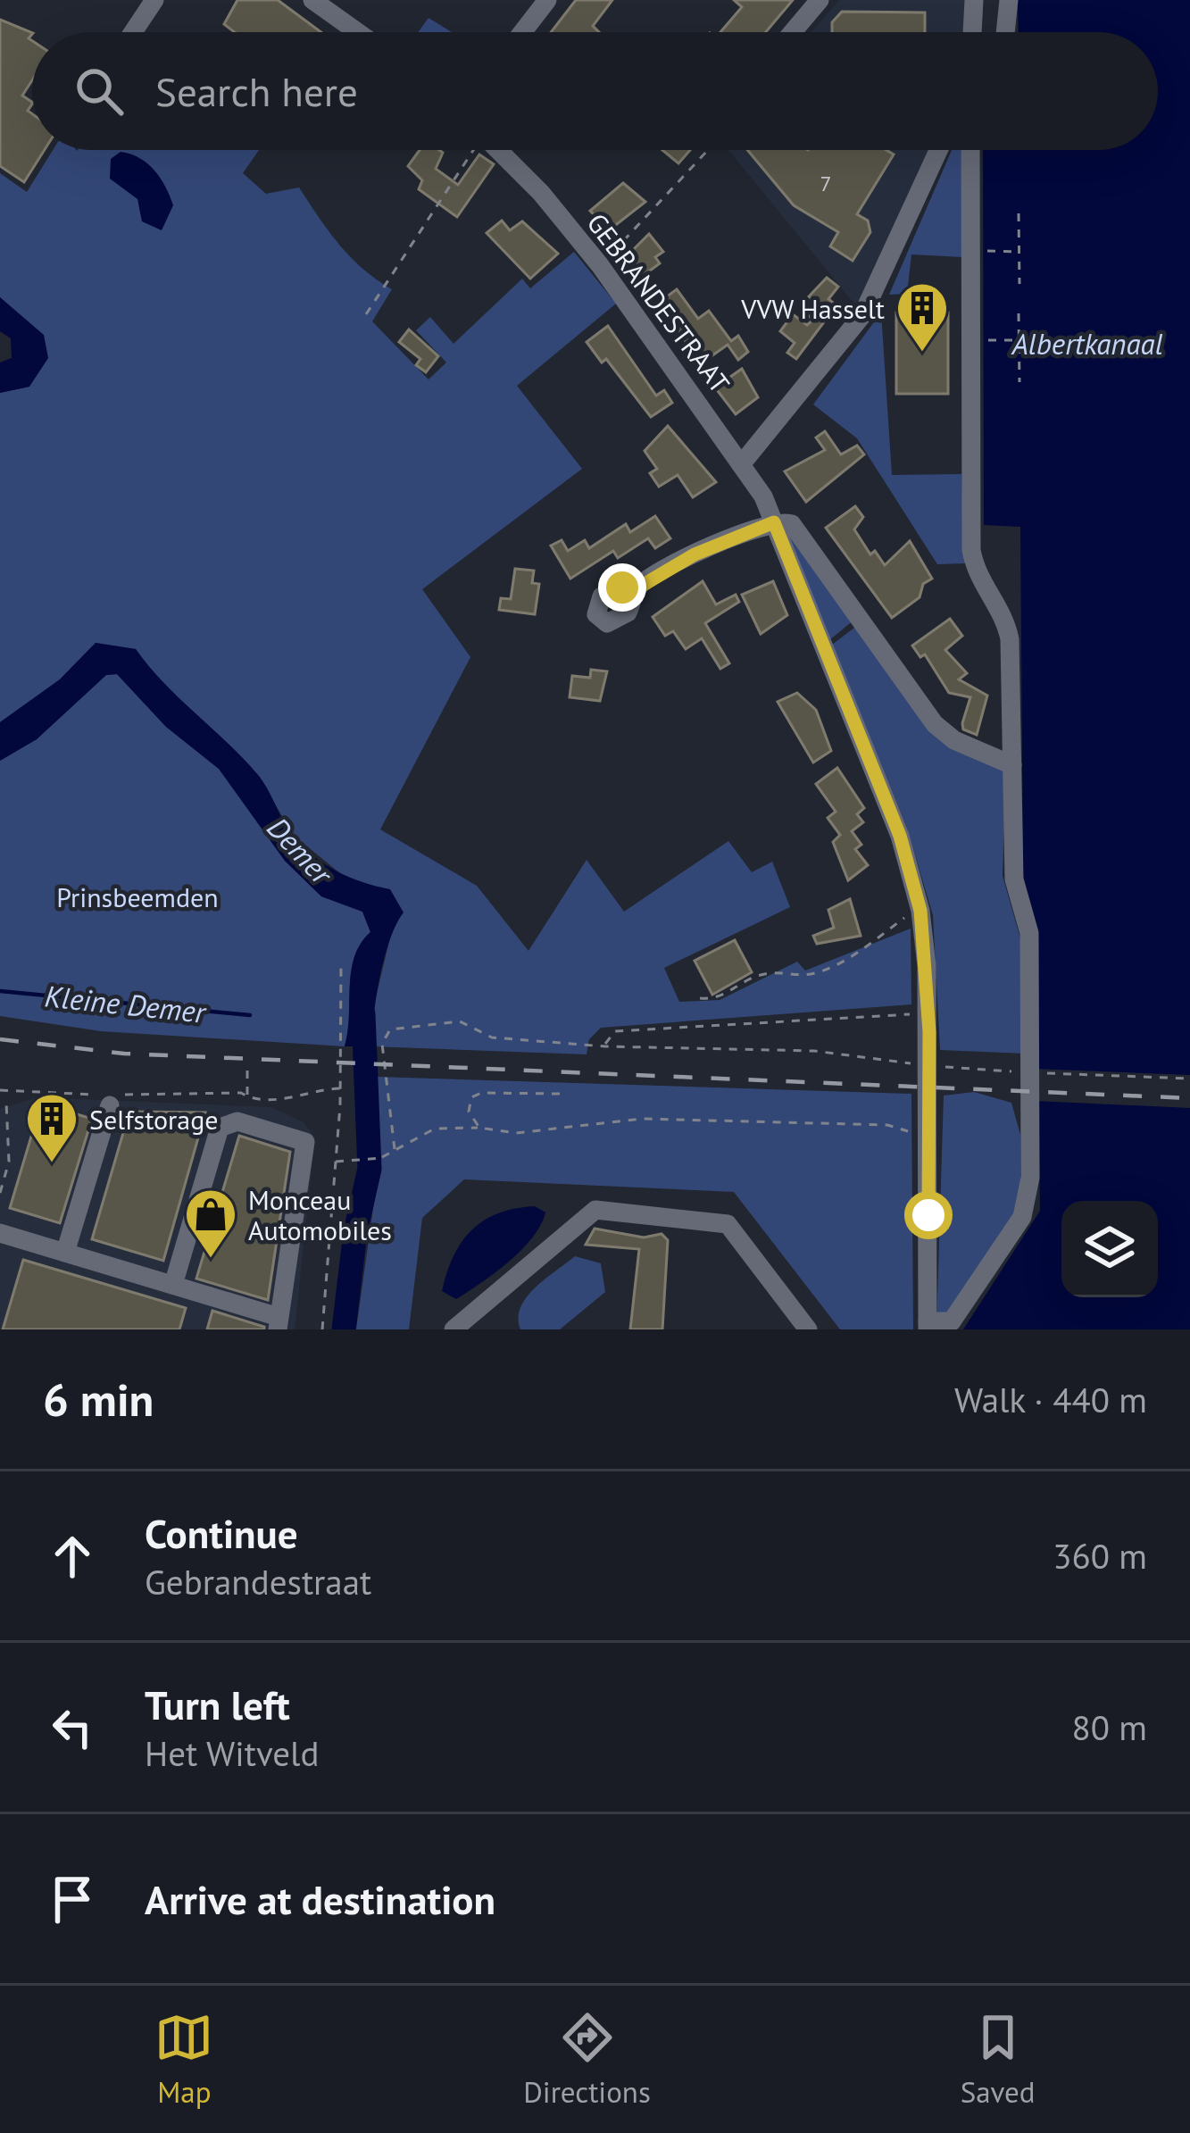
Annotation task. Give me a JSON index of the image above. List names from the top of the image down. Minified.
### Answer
{"streets":{"street":["GEBRANDESTRAAT"]},"water":["Albertkanaal","Demer","Kleine Demer"],"parks":["Prinsbeemden"],"places":{"building":["VVW Hasselt","Selfstorage"],"shop":["Monceau Automobiles"]},"house_numbers":["7"],"page":{"search":"Search here","heading":["6 min","Walk · 440 m"],"list":[["Continue","Gebrandestraat","360 m"],["Turn left","Het Witveld","80 m"],"Arrive at destination"],"nav":["Map","Directions","Saved"]}}
